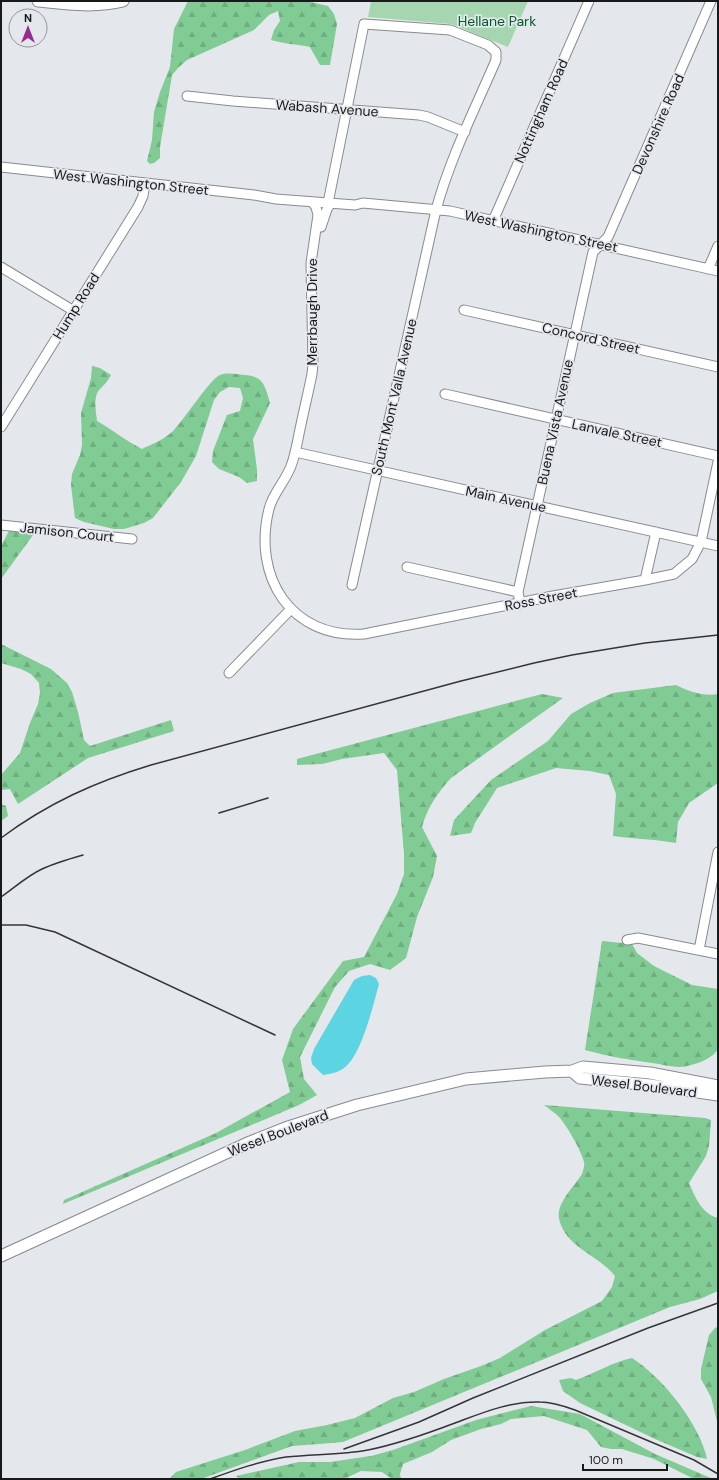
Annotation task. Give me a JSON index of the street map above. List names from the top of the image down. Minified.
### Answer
{"streets":{"main road":["Wesel Boulevard"],"street":["Wabash Avenue","Nottingham Road","Devonshire Road","West Washington Street","Hump Road","Merrbaugh Drive","Concord Street","South Mont Valla Avenue","Buena Vista Avenue","Lanvale Street","Main Avenue","Jamison Court","Ross Street"]},"crossings":[["Wabash Avenue","Merrbaugh Drive"],["Wabash Avenue","South Mont Valla Avenue"],["Nottingham Road","West Washington Street"],["Devonshire Road","West Washington Street"],["Devonshire Road","Buena Vista Avenue"],["West Washington Street","Hump Road"],["West Washington Street","Merrbaugh Drive"],["West Washington Street","South Mont Valla Avenue"],["West Washington Street","Buena Vista Avenue"],["Merrbaugh Drive","South Mont Valla Avenue"],["Merrbaugh Drive","Main Avenue"],["Merrbaugh Drive","Ross Street"],["Concord Street","Buena Vista Avenue"],["South Mont Valla Avenue","Main Avenue"],["Buena Vista Avenue","Lanvale Street"],["Buena Vista Avenue","Main Avenue"],["Buena Vista Avenue","Ross Street"],["Main Avenue","Ross Street"]],"parks":["Hellane Park"],"scale_bar":"100 m","north":"top"}
